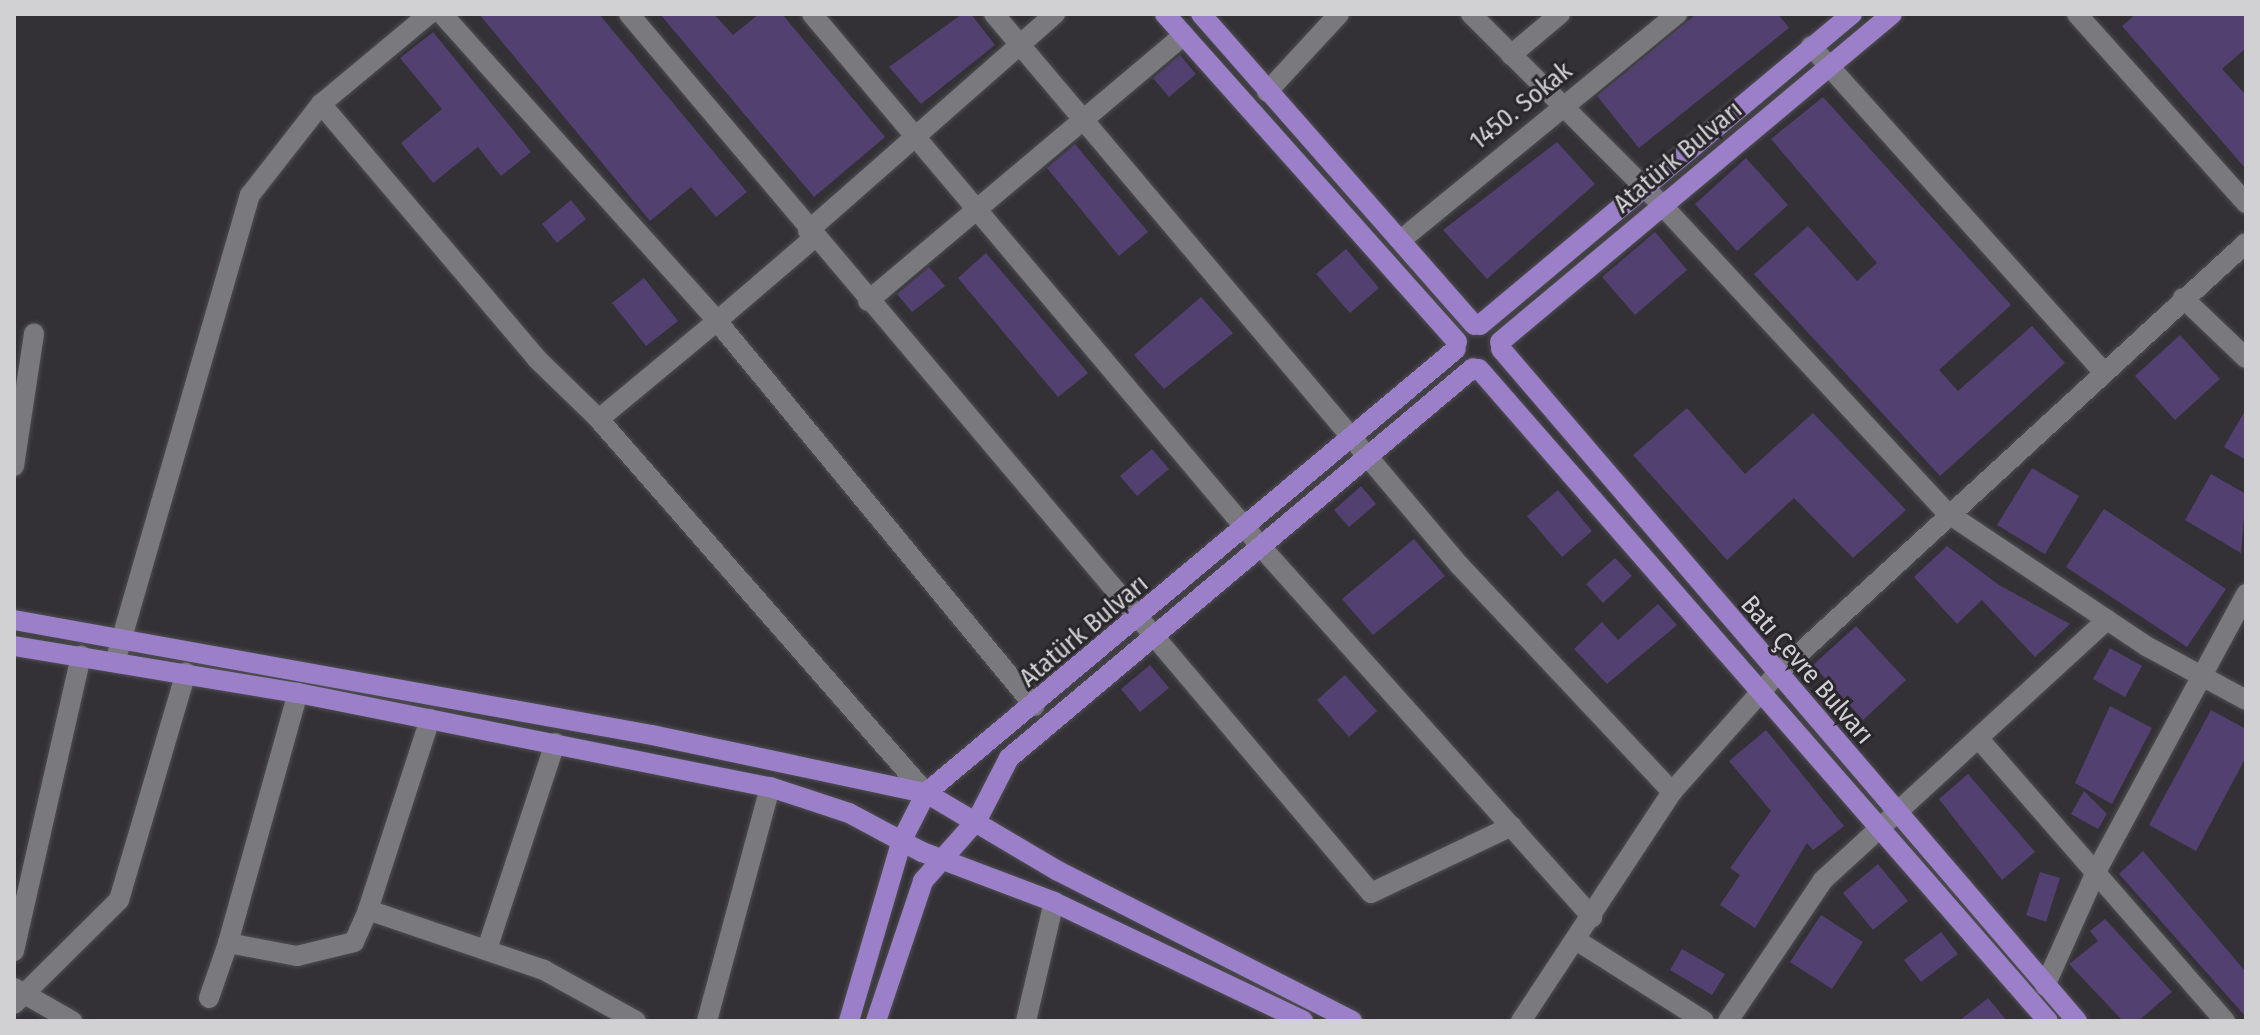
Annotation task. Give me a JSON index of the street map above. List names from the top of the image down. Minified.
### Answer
{"streets":{"main road":["Atatürk Bulvarı","Batı Çevre Bulvarı"],"street":["1450. Sokak"]},"crossings":[["1450. Sokak","Batı Çevre Bulvarı"],["Atatürk Bulvarı","Batı Çevre Bulvarı"]]}
